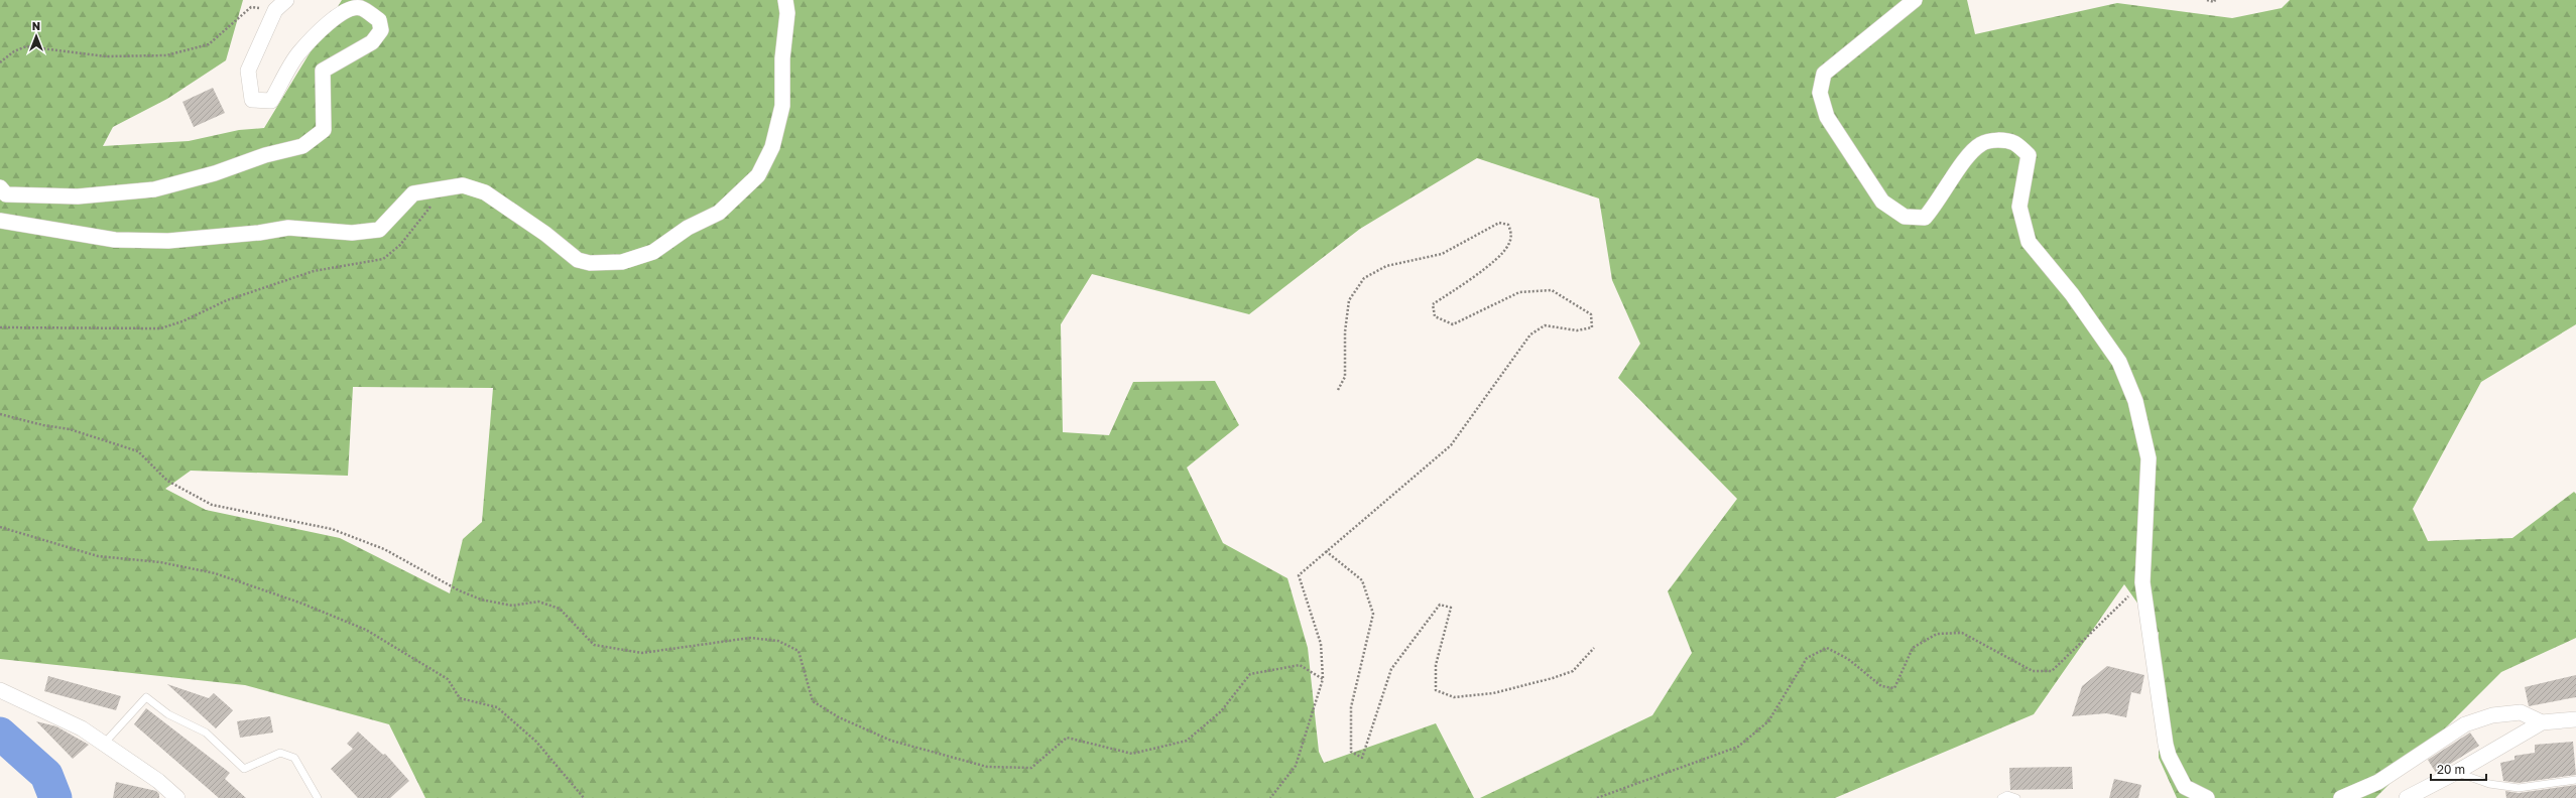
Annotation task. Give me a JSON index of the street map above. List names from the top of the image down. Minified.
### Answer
{"scale_bar":"20 m","north":"top"}
